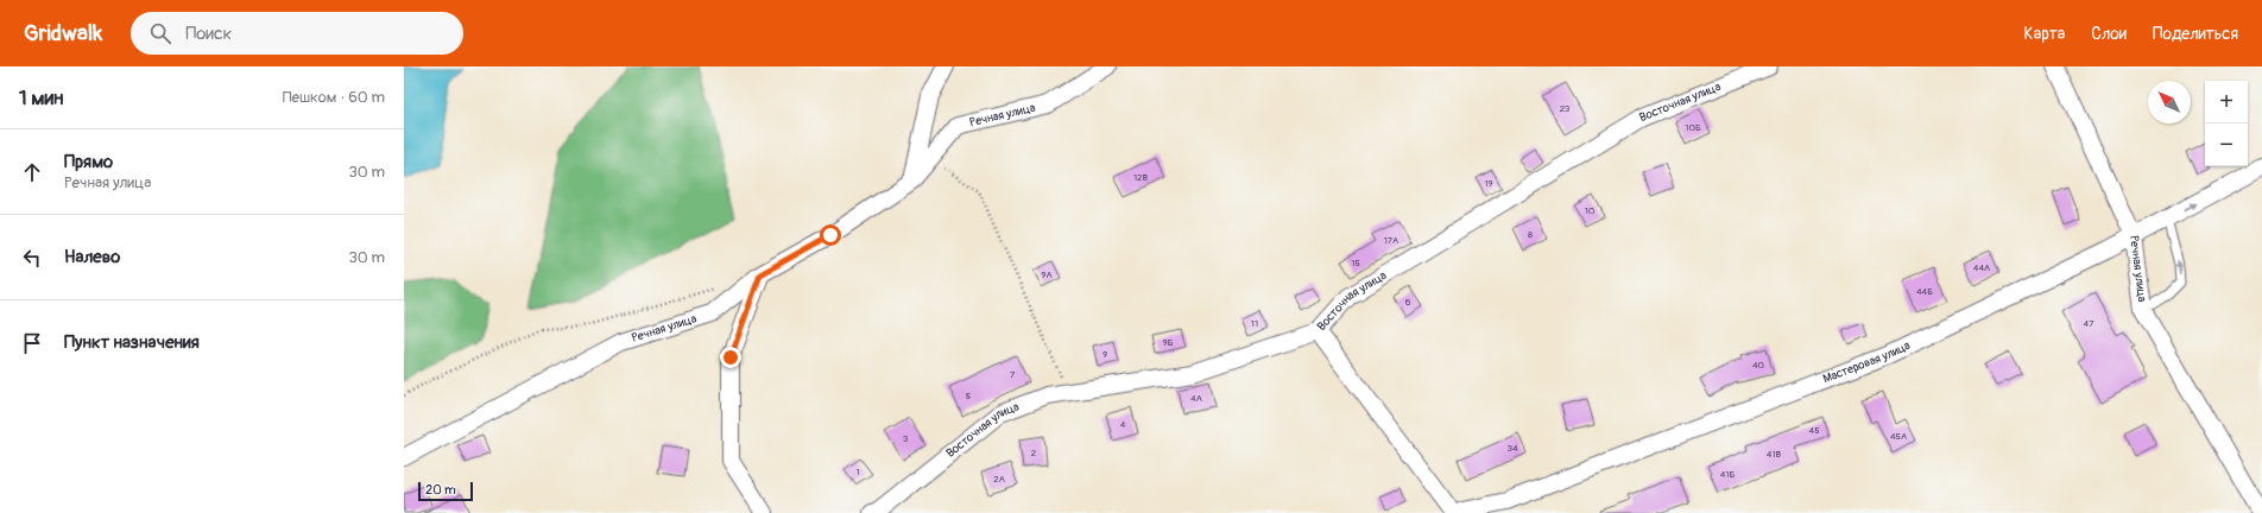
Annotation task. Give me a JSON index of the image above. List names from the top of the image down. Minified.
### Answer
{"streets":{"street":["Восточная улица","Речная улица","Мастеровая улица"]},"crossings":[["Речная улица","Мастеровая улица"]],"house_numbers":["23","10Б","12В","19","10","8","17А","15","44А","9А","44Б","6","11","47","9Б","9","40","7","5","4А","4","45","45А","3","34","2","41В","1","41Б","2А"],"scale_bar":"20 m","north":"top left","page":{"header":"Gridwalk","search":"Поиск","nav":["Карта","Слои","Поделиться"],"heading":["1 мин","Пешком · 60 m"],"map_buttons":["+","−"],"list":[["Прямо","Речная улица","30 m"],["Налево","30 m"],"Пункт назначения"],"scale":"20 m"}}
